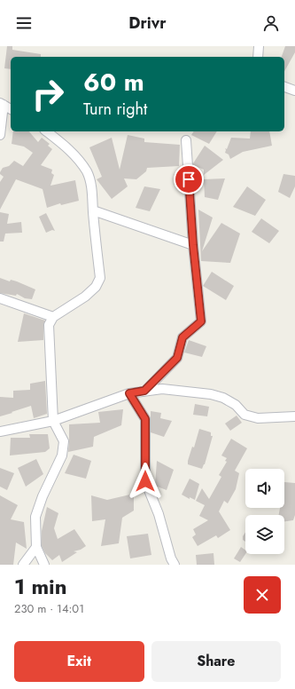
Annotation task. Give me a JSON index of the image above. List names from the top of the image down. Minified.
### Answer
{"page":{"header":"Drivr","turn":["60 m","Turn right"],"heading":["1 min","230 m · 14:01"],"buttons":["Exit","Share"]}}
